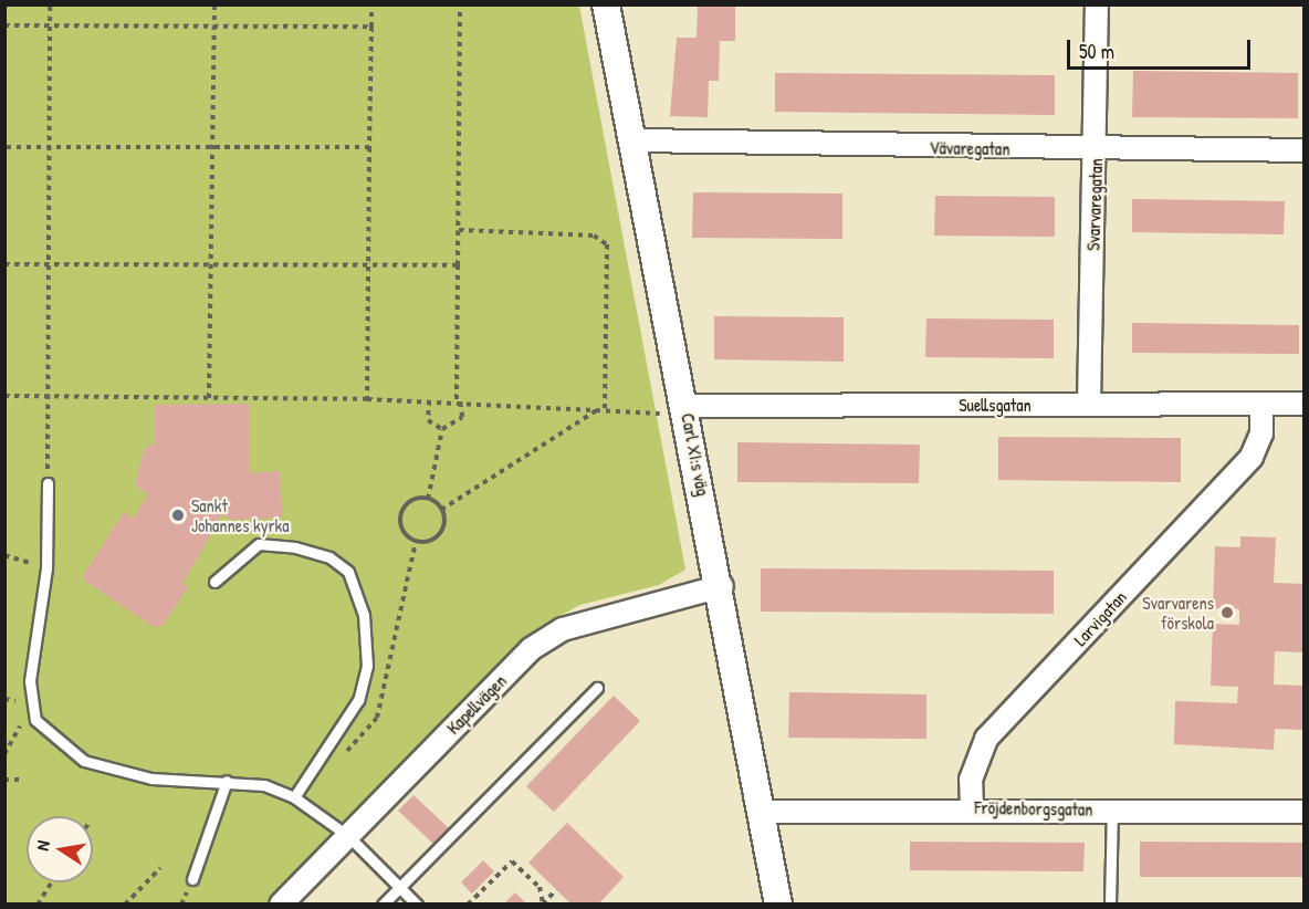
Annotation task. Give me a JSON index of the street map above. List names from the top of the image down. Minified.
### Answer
{"streets":{"street":["Vävaregatan","Svarvaregatan","Suellsgatan","Carl XI:s väg","Larvigatan","Kapellvägen","Fröjdenborgsgatan"]},"crossings":[["Vävaregatan","Svarvaregatan"],["Vävaregatan","Carl XI:s väg"],["Svarvaregatan","Suellsgatan"],["Suellsgatan","Carl XI:s väg"],["Suellsgatan","Larvigatan"],["Carl XI:s väg","Kapellvägen"],["Carl XI:s väg","Fröjdenborgsgatan"],["Larvigatan","Fröjdenborgsgatan"]],"places":["Sankt Johannes kyrka","Svarvarens förskola"],"scale_bar":"50 m","north":"left"}
